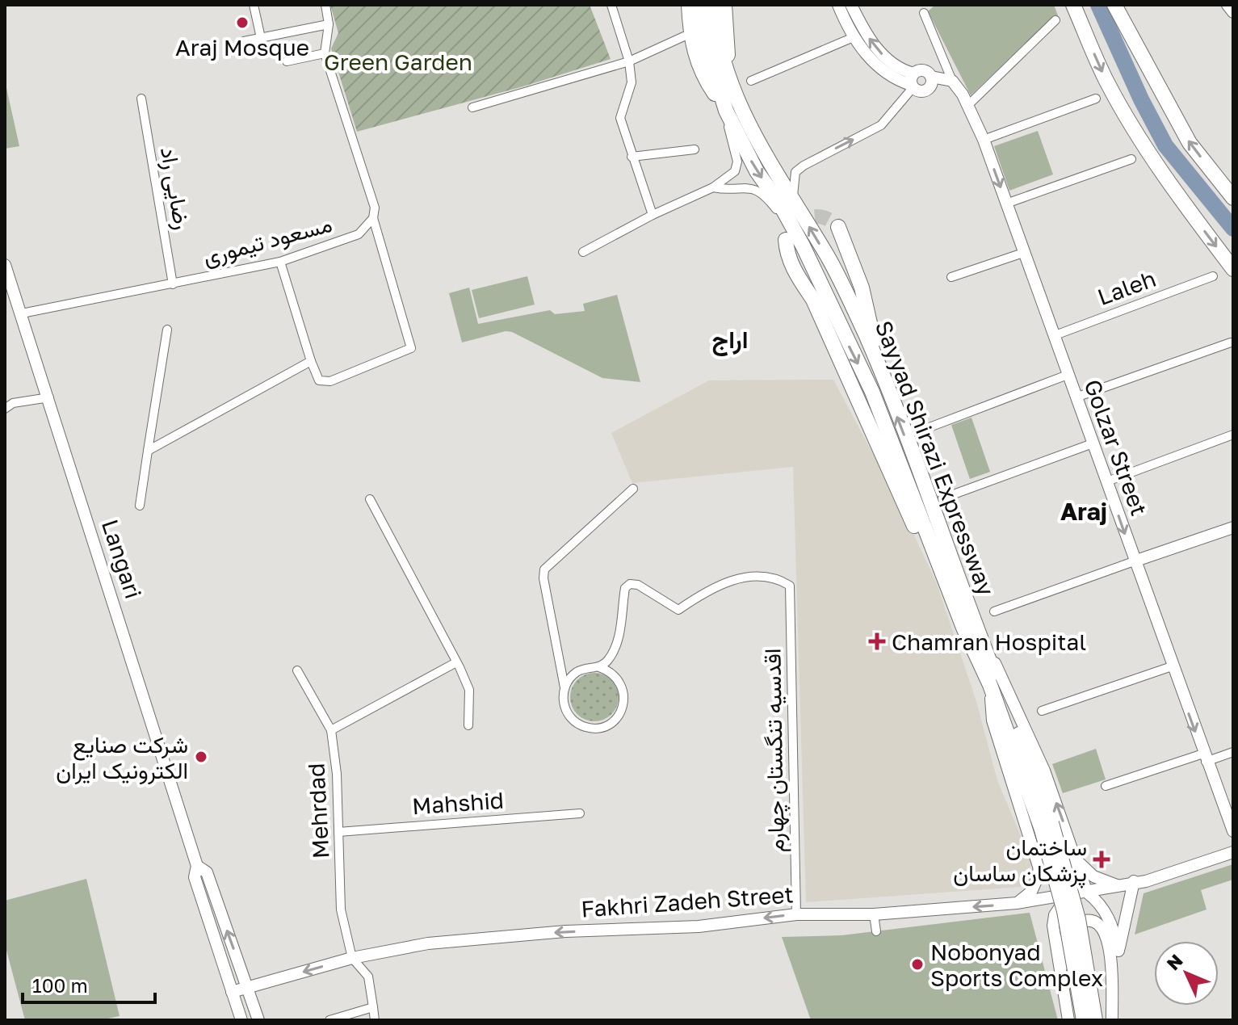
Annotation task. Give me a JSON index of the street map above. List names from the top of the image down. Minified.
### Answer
{"streets":{"highway":["Sayyad Shirazi Expressway"],"main road":["Golzar Street","Langari","Fakhri Zadeh Street"],"street":["رضایی راد","مسعود تیموری","Laleh","اقدسیه تنگستان چهارم","Mahshid","Mehrdad"]},"crossings":[["رضایی راد","مسعود تیموری"],["مسعود تیموری","Langari"],["Laleh","Golzar Street"],["Langari","Fakhri Zadeh Street"],["اقدسیه تنگستان چهارم","Fakhri Zadeh Street"],["Mahshid","Mehrdad"],["Mehrdad","Fakhri Zadeh Street"]],"one_way":["Fakhri Zadeh Street"],"districts":["اراج","Araj"],"parks":["Green Garden"],"places":{"other":["Araj Mosque","شرکت صنایع الکترونیک ایران","Nobonyad Sports Complex"],"health":["Chamran Hospital","ساختمان پزشکان ساسان"]},"scale_bar":"100 m","north":"top left"}
